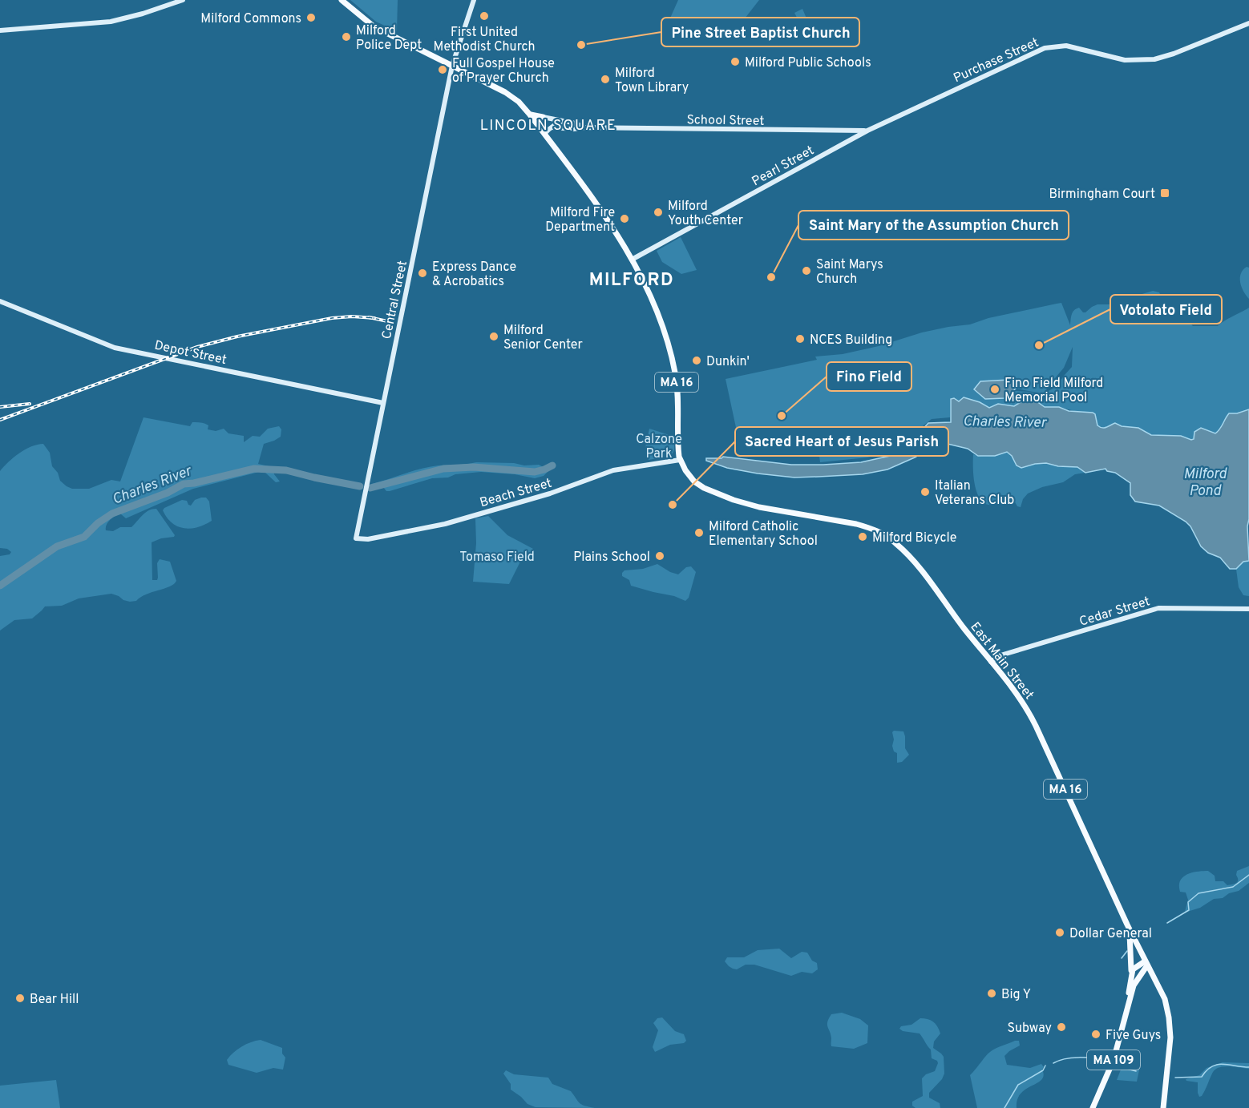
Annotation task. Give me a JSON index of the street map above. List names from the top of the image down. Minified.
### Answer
{"streets":{"main road":["Purchase Street","School Street","Pearl Street","Central Street","Depot Street","MA 16","Beach Street","Cedar Street","East Main Street","MA 109"]},"crossings":[["Purchase Street","School Street"],["Purchase Street","Pearl Street"],["School Street","Pearl Street"],["Pearl Street","MA 16"],["Central Street","Depot Street"],["Central Street","MA 16"],["Central Street","Beach Street"],["MA 16","Beach Street"],["MA 16","East Main Street"],["Beach Street","East Main Street"],["Cedar Street","East Main Street"],["East Main Street","MA 109"]],"districts":["LINCOLN SQUARE","MILFORD"],"water":["Charles River","Milford Pond"],"parks":["Calzone Park","Tomaso Field"],"places":{"other":["First United Methodist Church","Milford Commons","Milford Police Dept","Pine Street Baptist Church","Milford Public Schools","Full Gospel House of Prayer Church","Milford Town Library","Milford Youth Center","Milford Fire Department","Saint Marys Church","Express Dance & Acrobatics","Saint Mary of the Assumption Church","Milford Senior Center","NCES Building","Votolato Field","Dunkin'","Fino Field Milford Memorial Pool","Fino Field","Italian Veterans Club","Sacred Heart of Jesus Parish","Milford Catholic Elementary School","Milford Bicycle","Plains School","Dollar General","Big Y","Bear Hill","Subway","Five Guys"],"transit":["Birmingham Court"]}}
